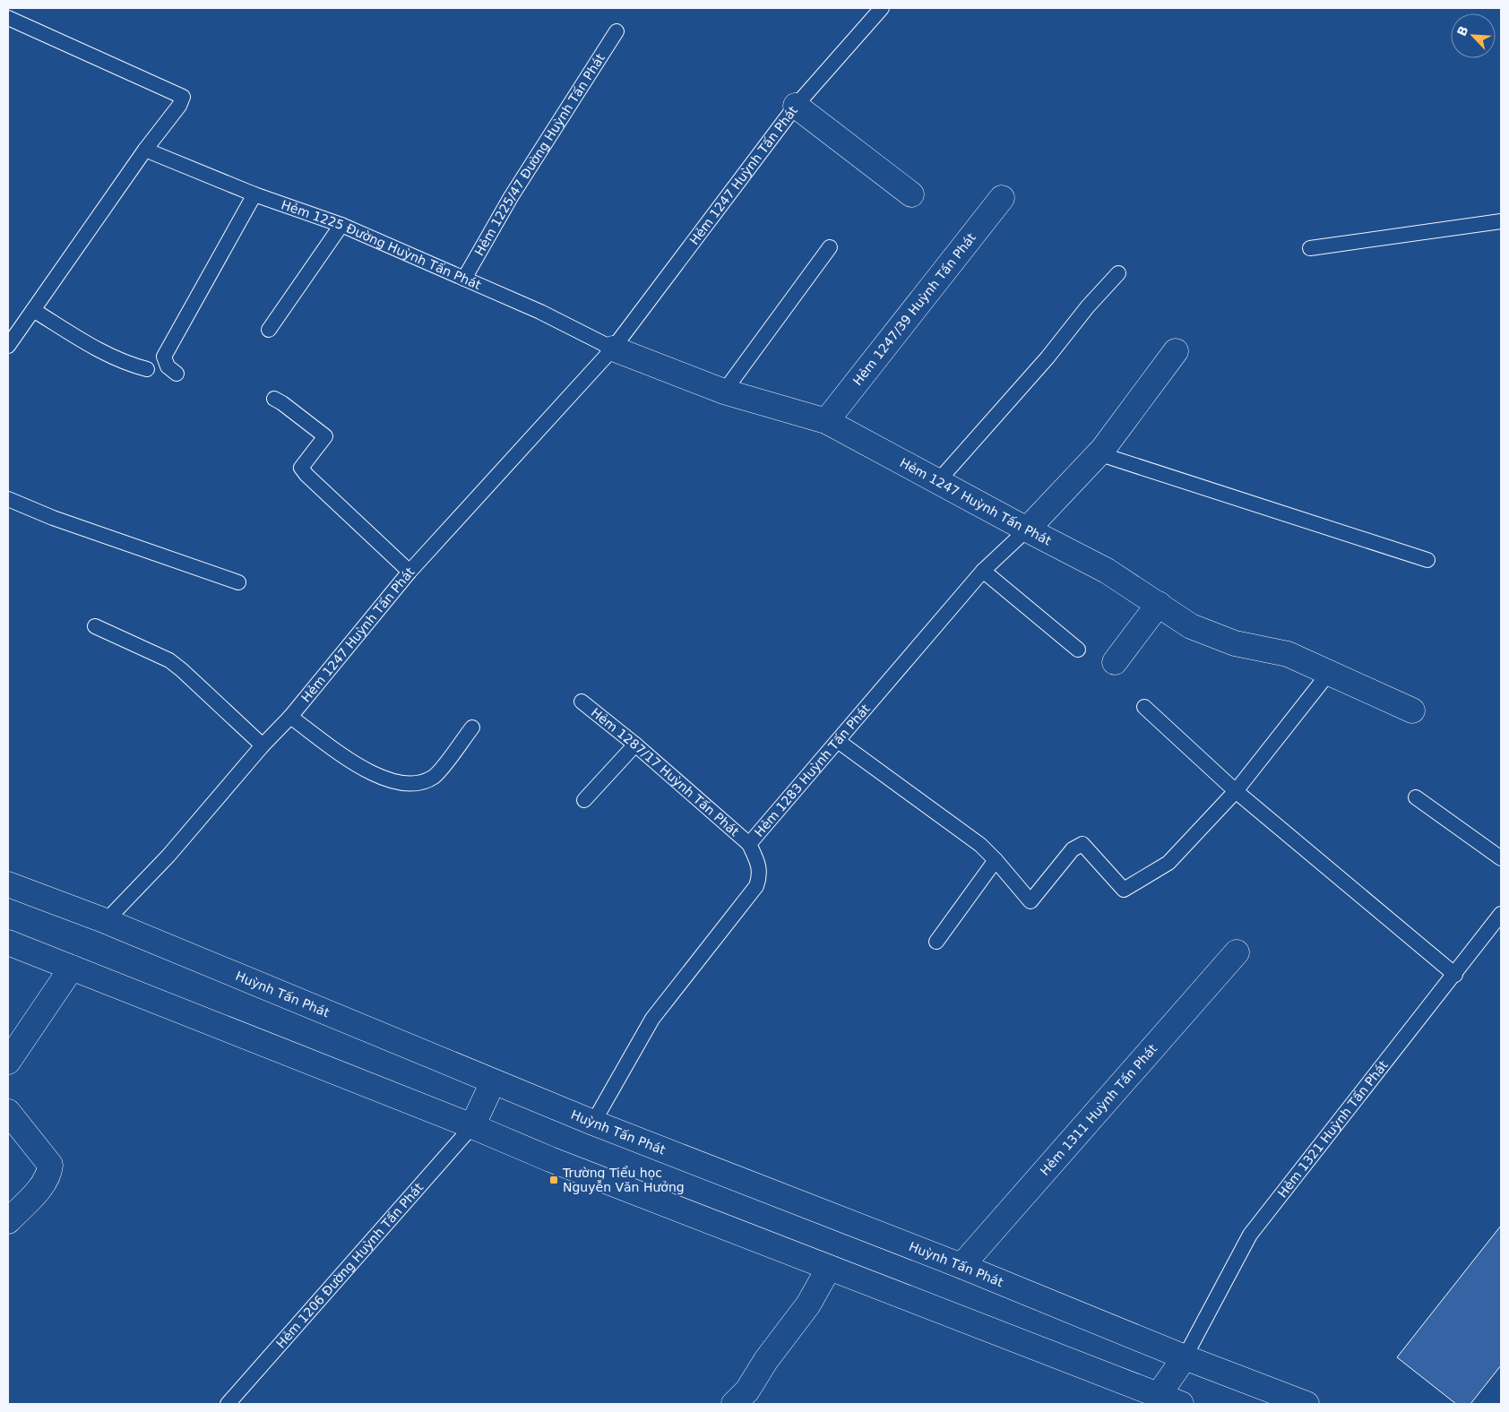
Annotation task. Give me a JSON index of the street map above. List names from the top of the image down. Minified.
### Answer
{"streets":{"main road":["Hẻm 1247 Huỳnh Tấn Phát","Hẻm 1247/39 Huỳnh Tấn Phát","Huỳnh Tấn Phát","Hẻm 1311 Huỳnh Tấn Phát"],"lane":["Hẻm 1225/47 Đường Huỳnh Tấn Phát","Hẻm 1225 Đường Huỳnh Tấn Phát","Hẻm 1283 Huỳnh Tấn Phát","Hẻm 1287/17 Huỳnh Tấn Phát","Hẻm 1321 Huỳnh Tấn Phát","Hẻm 1206 Đường Huỳnh Tấn Phát"]},"crossings":[["Hẻm 1225/47 Đường Huỳnh Tấn Phát","Hẻm 1225 Đường Huỳnh Tấn Phát"],["Hẻm 1247 Huỳnh Tấn Phát","Hẻm 1225 Đường Huỳnh Tấn Phát"],["Hẻm 1247 Huỳnh Tấn Phát","Hẻm 1247/39 Huỳnh Tấn Phát"],["Hẻm 1247 Huỳnh Tấn Phát","Hẻm 1283 Huỳnh Tấn Phát"],["Hẻm 1247 Huỳnh Tấn Phát","Huỳnh Tấn Phát"],["Hẻm 1283 Huỳnh Tấn Phát","Hẻm 1287/17 Huỳnh Tấn Phát"],["Hẻm 1283 Huỳnh Tấn Phát","Huỳnh Tấn Phát"],["Huỳnh Tấn Phát","Hẻm 1311 Huỳnh Tấn Phát"],["Huỳnh Tấn Phát","Hẻm 1321 Huỳnh Tấn Phát"]],"places":{"transit":["Trường Tiểu học Nguyễn Văn Hưởng"]},"north":"top left"}
